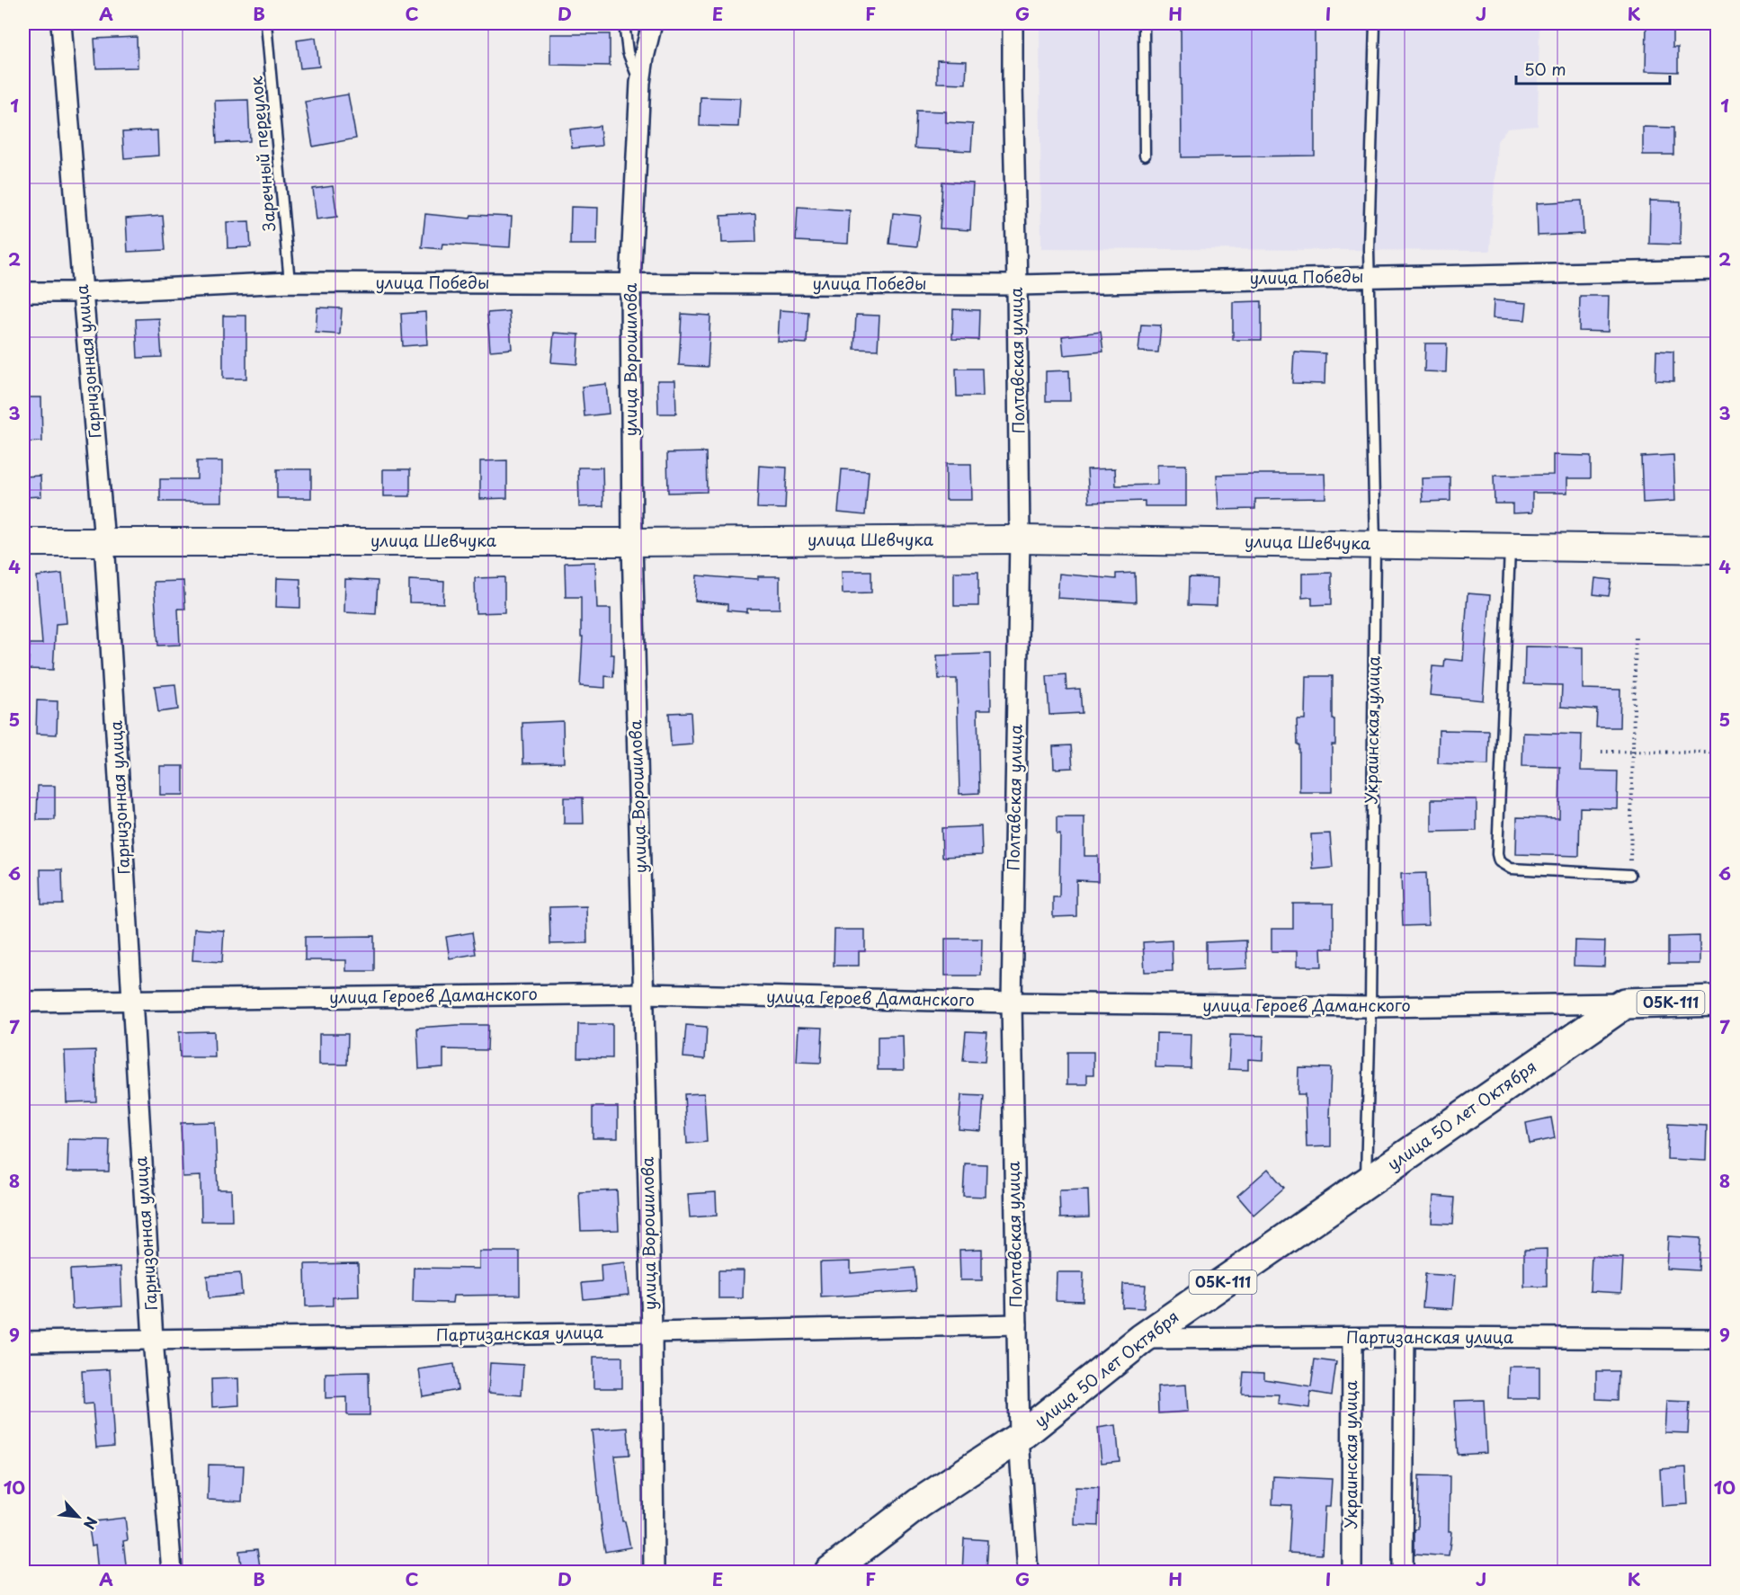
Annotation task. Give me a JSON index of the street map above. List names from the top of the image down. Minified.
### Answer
{"streets":{"main road":["улица Героев Даманского","05К-111","улица 50 лет Октября"],"street":["улица Победы","улица Ворошилова","Полтавская улица","Гарнизонная улица","улица Шевчука","Украинская улица","Партизанская улица"],"lane":["Заречный переулок"]},"crossings":[["Заречный переулок","улица Победы"],["улица Победы","улица Ворошилова"],["улица Победы","Полтавская улица"],["улица Победы","Гарнизонная улица"],["улица Победы","Украинская улица"],["улица Ворошилова","улица Шевчука"],["улица Ворошилова","улица Героев Даманского"],["улица Ворошилова","Партизанская улица"],["Полтавская улица","улица Шевчука"],["Полтавская улица","улица Героев Даманского"],["Полтавская улица","улица 50 лет Октября"],["Полтавская улица","Партизанская улица"],["Гарнизонная улица","улица Шевчука"],["Гарнизонная улица","улица Героев Даманского"],["Гарнизонная улица","Партизанская улица"],["улица Шевчука","Украинская улица"],["Украинская улица","улица Героев Даманского"],["Украинская улица","улица 50 лет Октября"],["Украинская улица","Партизанская улица"],["улица Героев Даманского","улица 50 лет Октября"],["улица 50 лет Октября","Партизанская улица"]],"scale_bar":"50 m","north":"bottom right","grid":{"columns":["A","B","C","D","E","F","G","H","I","J","K"],"rows":["1","2","3","4","5","6","7","8","9","10"]}}
